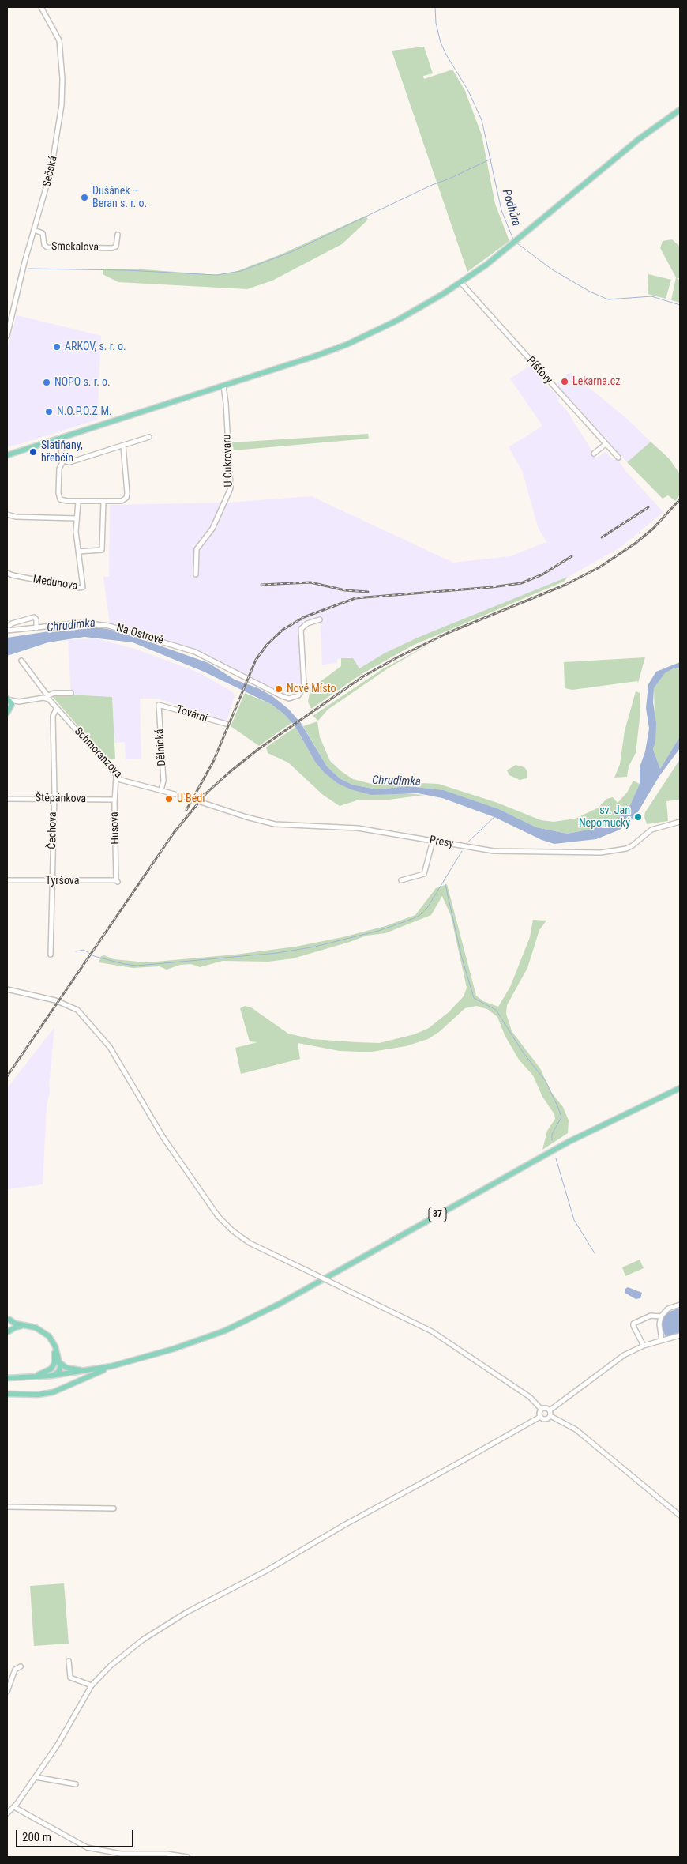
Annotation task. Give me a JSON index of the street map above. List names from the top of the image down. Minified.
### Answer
{"streets":{"main road":["37"],"street":["Sečská","Smekalova","Píšťovy","U Cukrovaru","Medunova","Na Ostrově","Tovární","Dělnická","Schmoranzova","Štěpánkova","Husova","Čechova","Presy","Tyršova"]},"crossings":[["Sečská","Smekalova"],["Tovární","Dělnická"],["Dělnická","Schmoranzova"],["Schmoranzova","Husova"],["Schmoranzova","Čechova"],["Schmoranzova","Presy"],["Štěpánkova","Husova"],["Štěpánkova","Čechova"],["Husova","Tyršova"],["Čechova","Tyršova"]],"water":["Podhůra","Chrudimka"],"places":["Dušánek – Beran s. r. o.","ARKOV, s. r. o.","Lekarna.cz","NOPO s. r. o.","N.O.P.O.Z.M.","Slatiňany, hřebčín","Nové Místo","U Bédi","sv. Jan Nepomucký"],"scale_bar":"200 m"}
